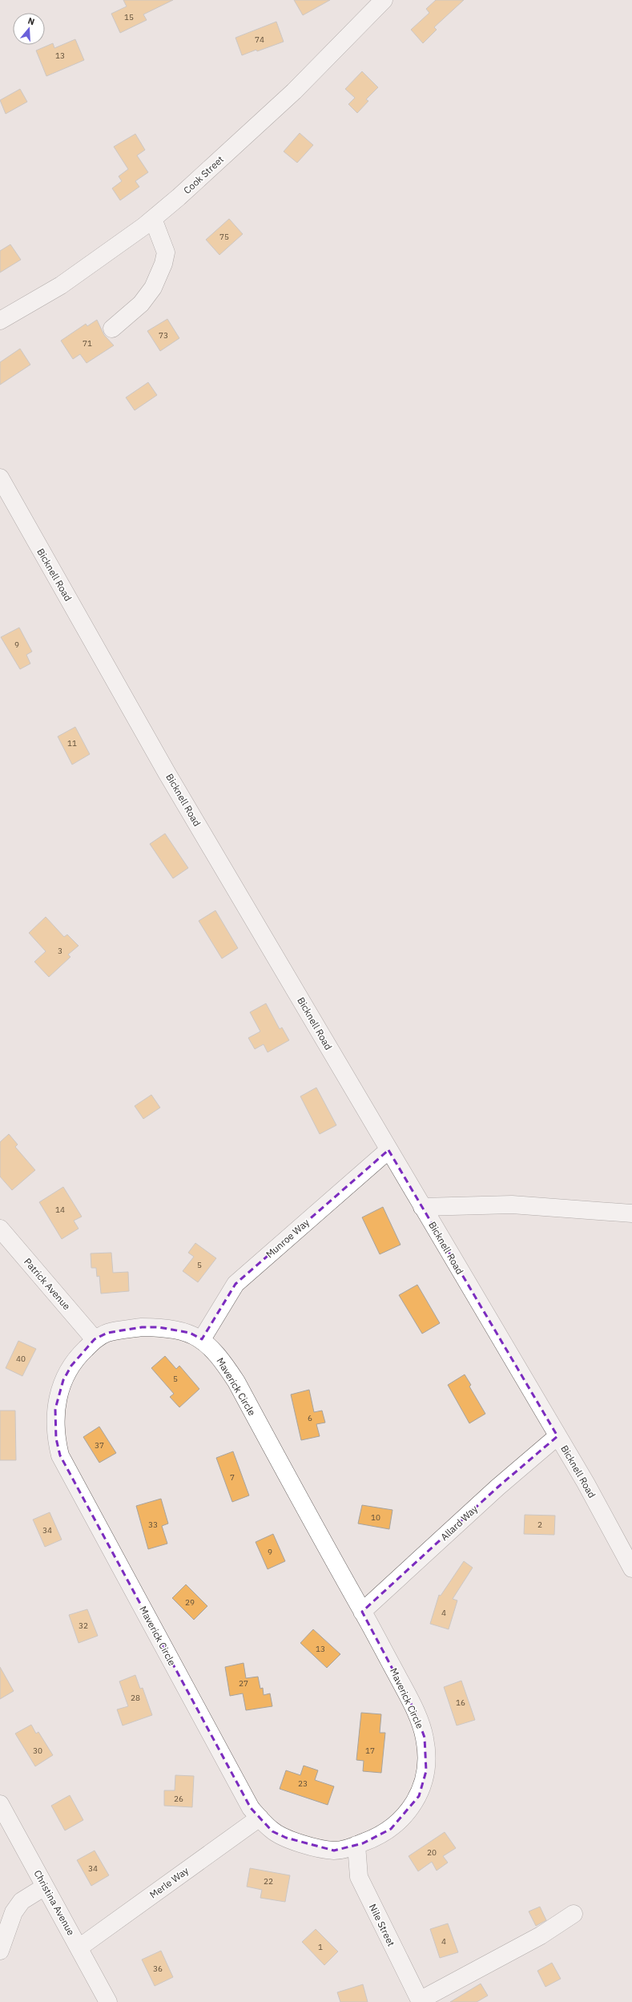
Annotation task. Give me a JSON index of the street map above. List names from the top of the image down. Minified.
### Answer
{"streets":{"street":["Cook Street","Bicknell Road","Munroe Way","Patrick Avenue","Maverick Circle","Allard Way","Merle Way","Christina Avenue","Nile Street"]},"crossings":[["Bicknell Road","Munroe Way"],["Bicknell Road","Allard Way"],["Munroe Way","Maverick Circle"],["Patrick Avenue","Maverick Circle"],["Maverick Circle","Allard Way"],["Maverick Circle","Merle Way"],["Maverick Circle","Nile Street"],["Merle Way","Christina Avenue"]],"house_numbers":["15","74","13","75","73","71","9","11","3","14","5","40","5","6","37","7","10","33","2","34","9","29","4","32","13","27","28","16","30","17","23","26","20","34","22","4","1","36"],"north":"top"}
